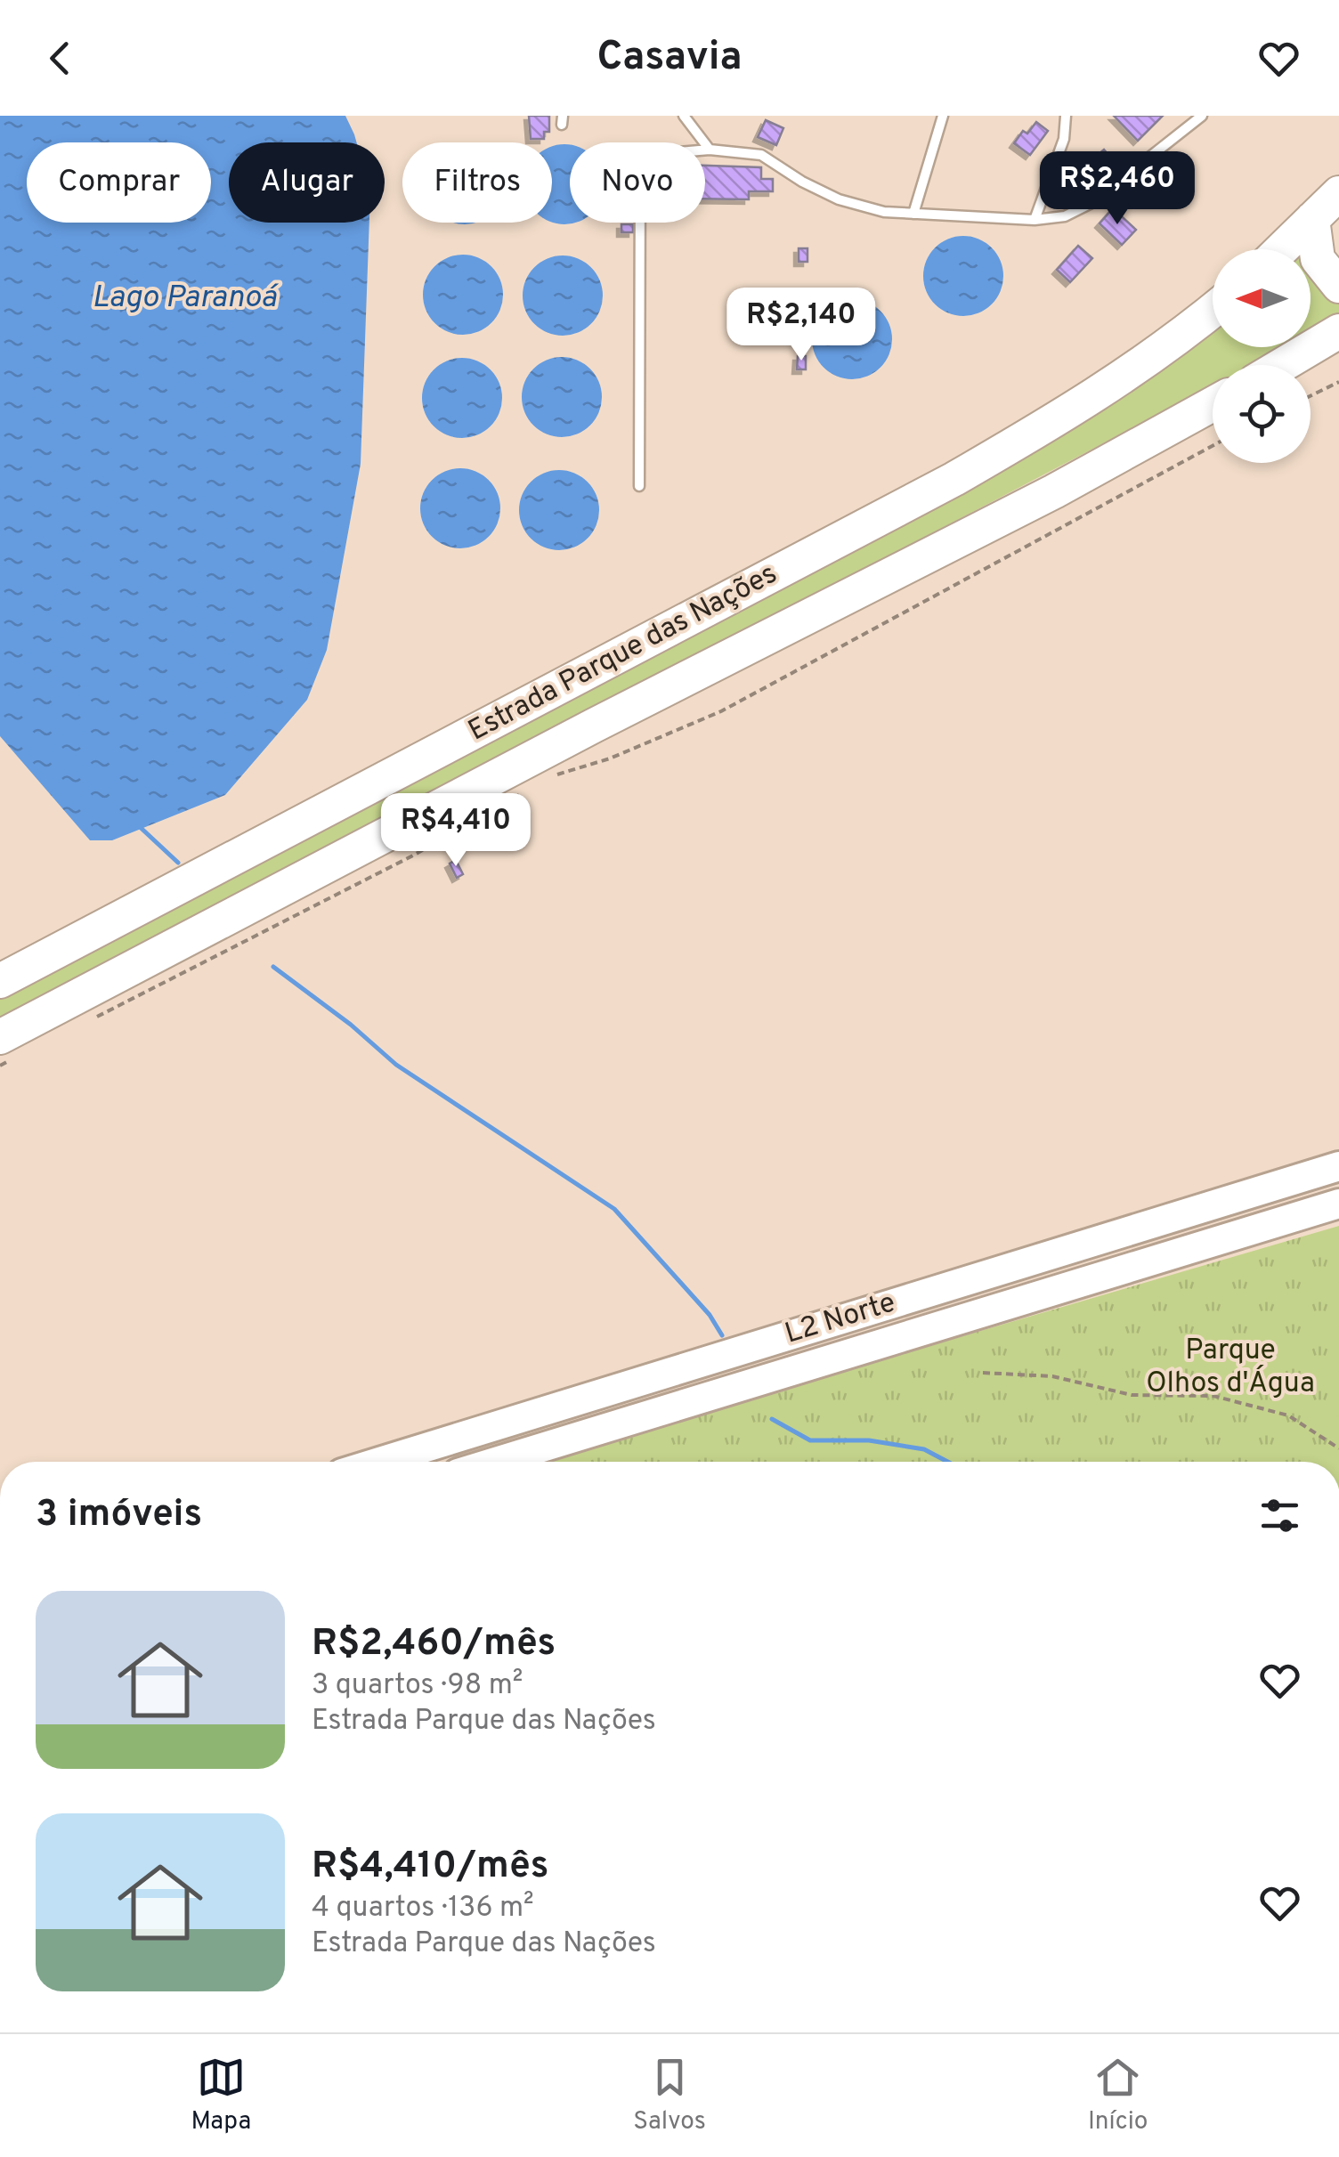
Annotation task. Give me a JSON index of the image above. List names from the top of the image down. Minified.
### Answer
{"streets":{"highway":["Estrada Parque das Nações"],"main road":["L2 Norte"]},"water":["Lago Paranoá"],"parks":["Parque Olhos d'Água"],"north":"left","page":{"header":"Casavia","chip":["Comprar","Alugar","Filtros","Novo"],"price":["R$2,460","R$2,140","R$4,410"],"heading":"3 imóveis","list":[{"name":"R$2,460/mês","note":"3 quartos · 98 m² · Estrada Parque das Nações"},{"name":"R$4,410/mês","note":"4 quartos · 136 m² · Estrada Parque das Nações"}],"tabs":["Mapa","Salvos","Início"]}}
